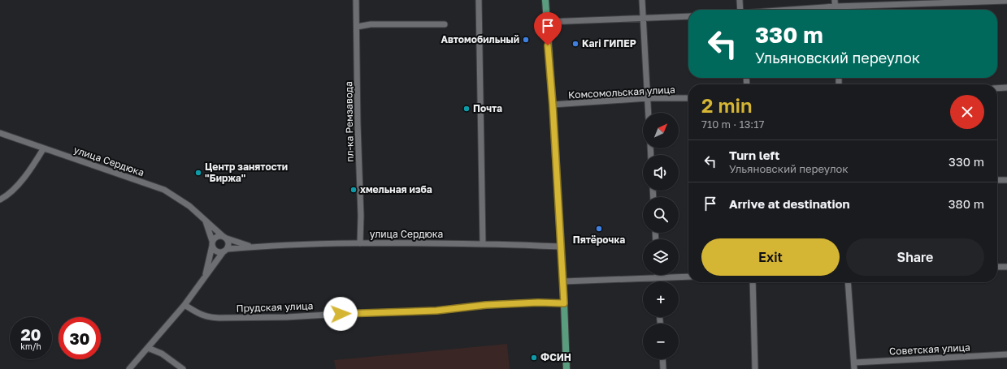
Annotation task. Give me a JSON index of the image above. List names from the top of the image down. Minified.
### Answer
{"streets":{"street":["Комсомольская улица","пл-ка Ремзавода","улица Сердюка","Прудская улица","Советская улица"]},"crossings":[["пл-ка Ремзавода","улица Сердюка"]],"places":["Автомобильный","Kari ГИПЕР","Почта","Центр занятости \"Биржа\"","хмельная изба","Пятёрочка","ФСИН"],"north":"top right","page":{"turn":["330 m","Ульяновский переулок"],"heading":["2 min","710 m · 13:17"],"map_buttons":["+","−"],"list":[{"name":"Turn left","note":"Ульяновский переулок","value":"330 m"},{"name":"Arrive at destination","value":"380 m"}],"buttons":["Exit","Share"],"speed":"20 km/h","limit":"30"}}
